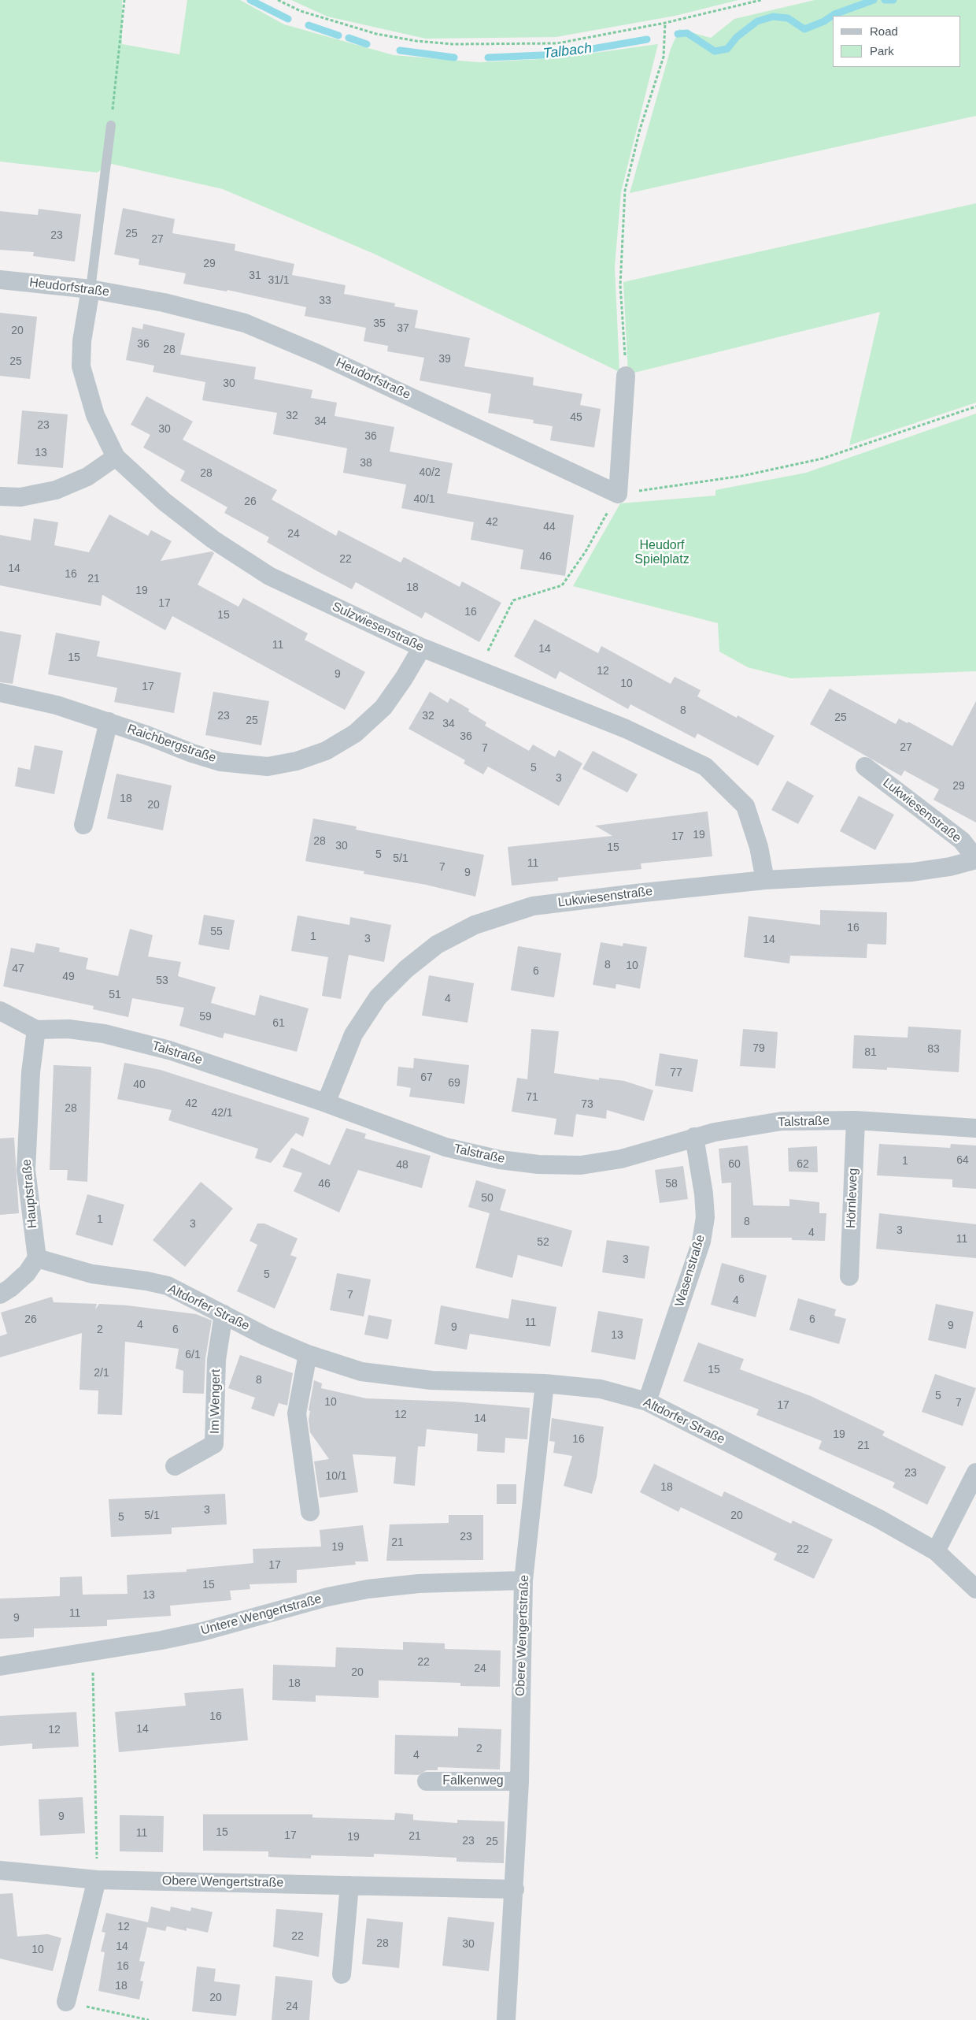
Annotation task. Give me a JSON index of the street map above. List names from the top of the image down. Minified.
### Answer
{"streets":{"street":["Heudorfstraße","Sulzwiesenstraße","Raichbergstraße","Lukwiesenstraße","Talstraße","Hauptstraße","Hörnleweg","Wasenstraße","Altdorfer Straße","Im Wengert","Untere Wengertstraße","Obere Wengertstraße","Falkenweg"]},"crossings":[["Heudorfstraße","Sulzwiesenstraße"],["Sulzwiesenstraße","Raichbergstraße"],["Sulzwiesenstraße","Lukwiesenstraße"],["Lukwiesenstraße","Talstraße"],["Talstraße","Hauptstraße"],["Talstraße","Hörnleweg"],["Talstraße","Wasenstraße"],["Hauptstraße","Altdorfer Straße"],["Wasenstraße","Altdorfer Straße"],["Altdorfer Straße","Im Wengert"],["Altdorfer Straße","Obere Wengertstraße"],["Untere Wengertstraße","Obere Wengertstraße"],["Obere Wengertstraße","Falkenweg"]],"water":["Talbach"],"parks":["Heudorf Spielplatz"],"house_numbers":["25","23","27","29","31","31/1","33","35","37","20","36","28","39","25","30","32","45","34","23","30","36","13","38","40/2","28","40/1","26","42","44","24","46","22","14","16","21","18","19","17","16","15","11","14","15","12","9","10","17","8","23","32","25","25","34","36","27","7","5","3","29","18","20","19","17","28","30","15","5","5/1","11","7","9","16","55","1","3","14","8","10","47","6","49","53","51","4","59","61","79","83","81","77","67","69","40","71","42","73","28","42/1","64","1","60","62","48","46","58","50","1","8","3","3","4","11","52","3","5","6","7","4","26","6","11","4","9","9","2","6","13","6/1","15","2/1","8","5","10","7","17","12","14","19","16","21","23","10/1","18","3","5/1","20","5","23","21","19","22","17","15","13","11","9","22","24","20","18","16","14","12","2","4","9","15","11","17","21","19","23","25","12","22","28","30","14","10","16","18","20","24"],"legend":["Road","Park"]}
